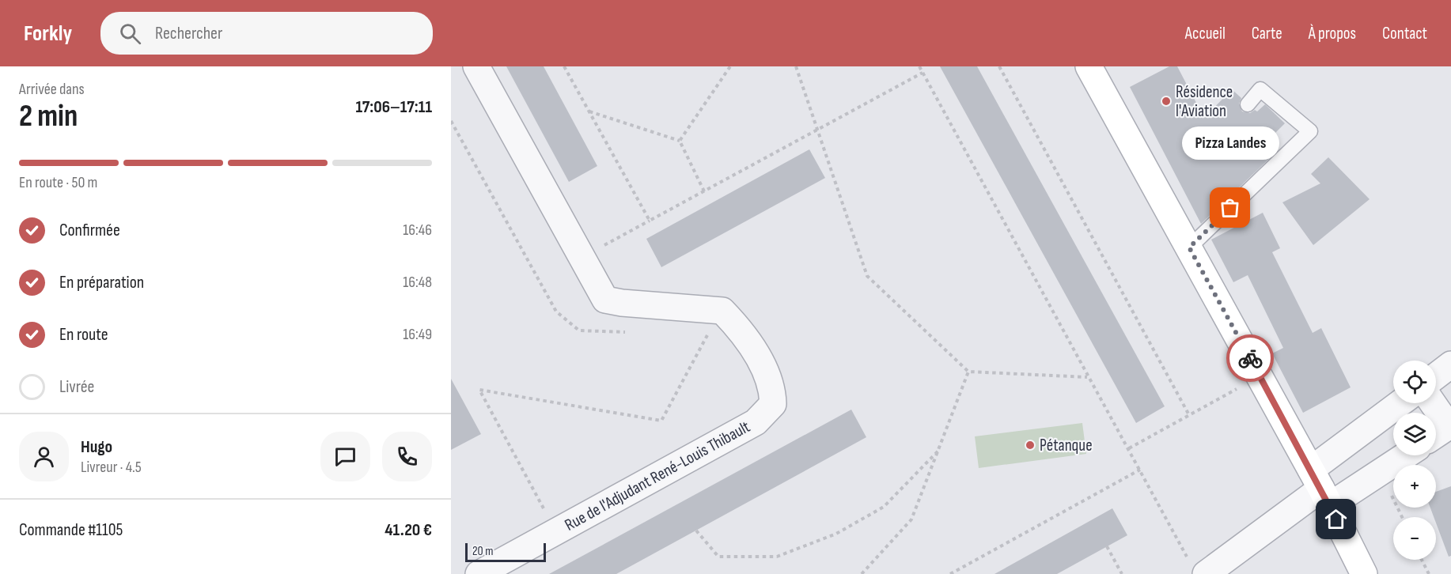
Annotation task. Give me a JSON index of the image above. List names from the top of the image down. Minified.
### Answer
{"streets":{"street":["Rue de l'Adjudant René-Louis Thibault"]},"places":["Résidence l'Aviation","Pizza Landes","Pétanque"],"scale_bar":"20 m","page":{"header":"Forkly","search":"Rechercher","nav":["Accueil","Carte","À propos","Contact"],"heading":["2 min","Arrivée dans","17:06–17:11"],"panel":["Hugo","Livreur · 4.5","Commande #1105","41.20 €"],"bubble":"Pizza Landes","bar":"En route · 50 m","list":[["Confirmée","16:46"],["En préparation","16:48"],["En route","16:49"],"Livrée"],"map_buttons":["+","−"],"scale":"20 m"}}
